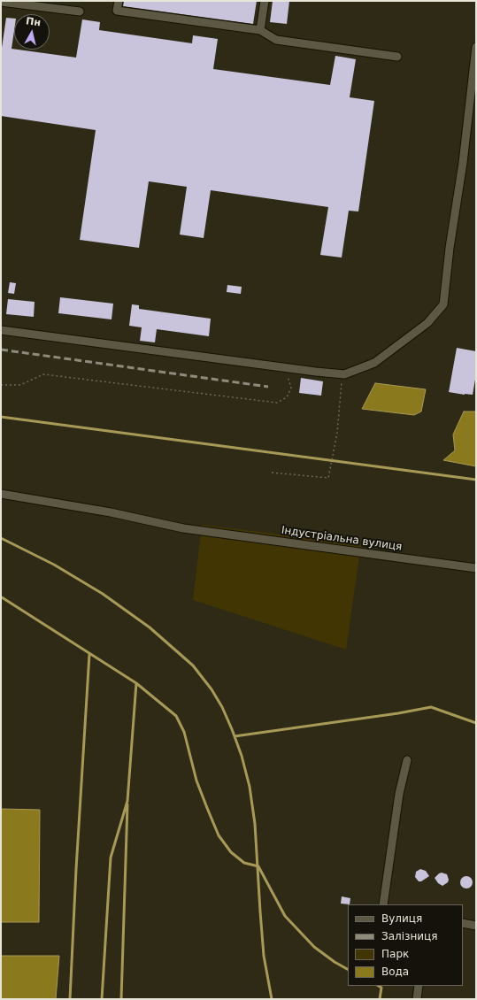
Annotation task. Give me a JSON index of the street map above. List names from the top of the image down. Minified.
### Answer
{"streets":{"lane":["Індустріальна вулиця"]},"legend":["Вулиця","Залізниця","Парк","Вода"],"north":"top"}
